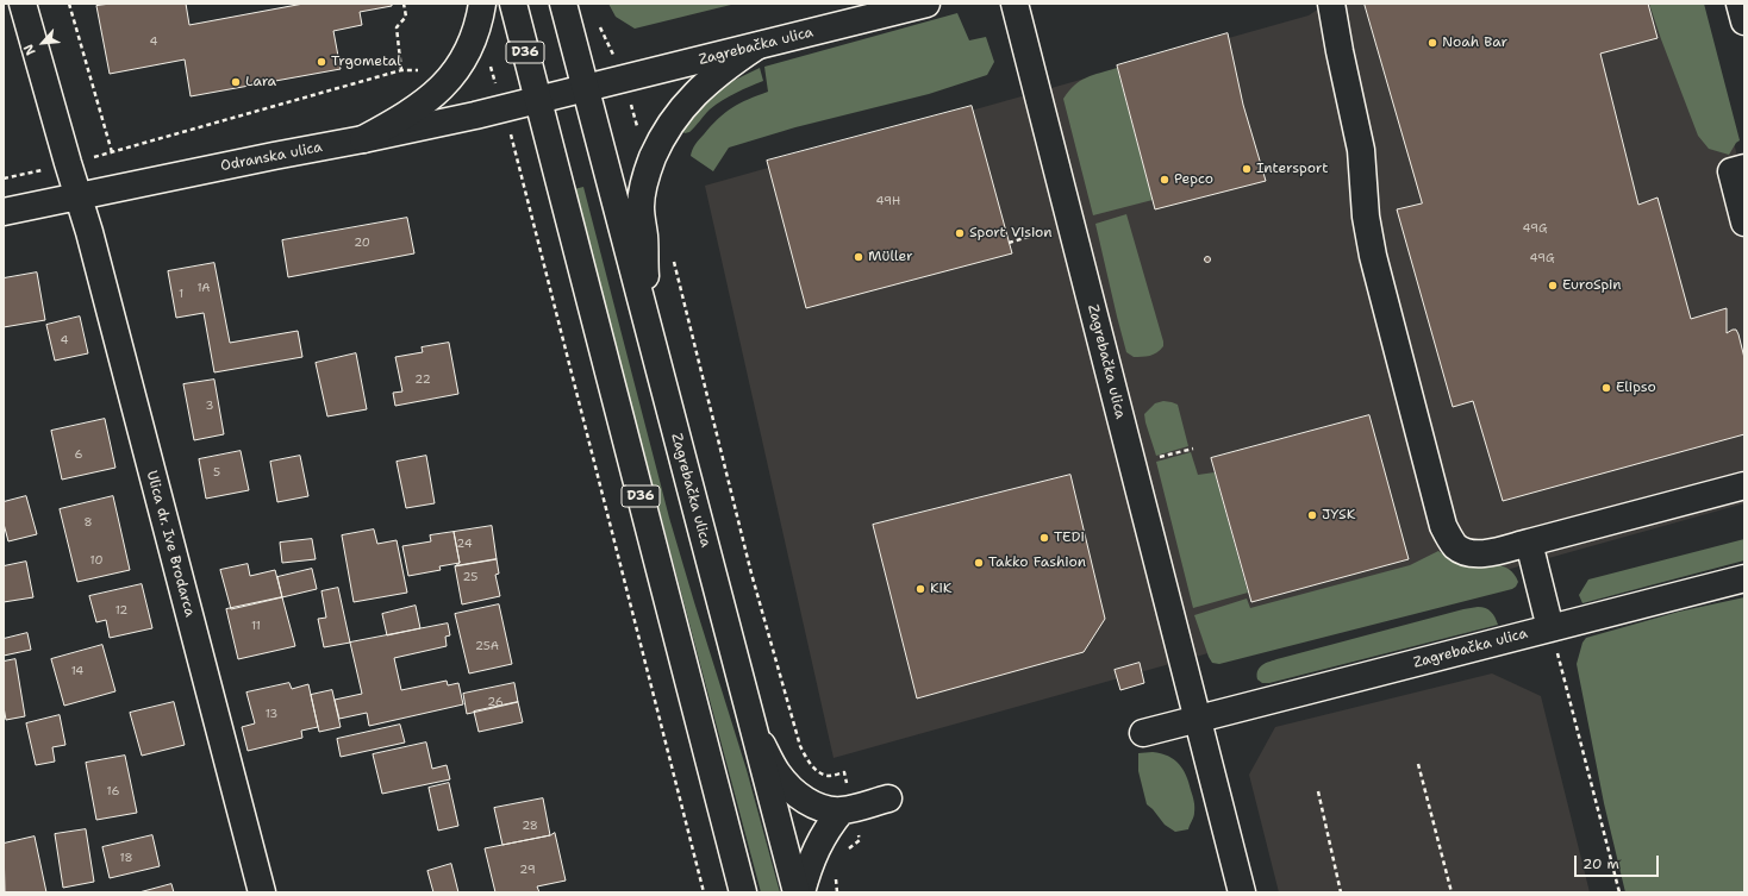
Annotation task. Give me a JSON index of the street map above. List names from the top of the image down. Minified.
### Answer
{"streets":{"street":["Zagrebačka ulica","D36","Odranska ulica","Ulica dr. Ive Brodarca"]},"crossings":[["Zagrebačka ulica","D36"],["Zagrebačka ulica","Odranska ulica"],["D36","Odranska ulica"],["Odranska ulica","Ulica dr. Ive Brodarca"]],"places":["Noah Bar","Trgometal","Lara","Intersport","Pepco","Sport Vision","Müller","EuroSpin","Elipso","JYSK","TEDi","Takko Fashion","KiK"],"house_numbers":["4","49H","49G","20","49G","1A","1","4","22","3","6","5","8","24","10","25","12","11","25A","14","26","13","16","28","18","29"],"scale_bar":"20 m","north":"bottom left"}
